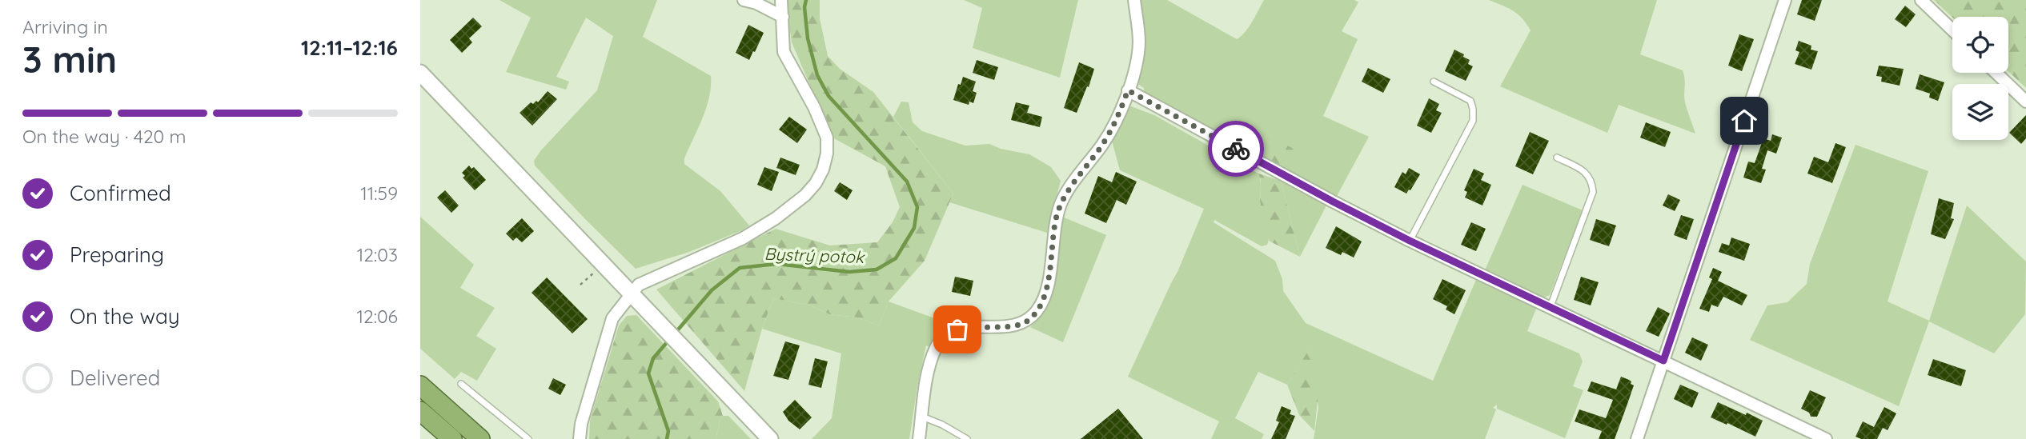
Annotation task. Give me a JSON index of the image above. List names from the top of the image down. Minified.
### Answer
{"water":["Bystrý potok"],"page":{"heading":["3 min","Arriving in","12:11–12:16"],"bar":"On the way · 420 m","list":[["Confirmed","11:59"],["Preparing","12:03"],["On the way","12:06"],"Delivered"]}}
